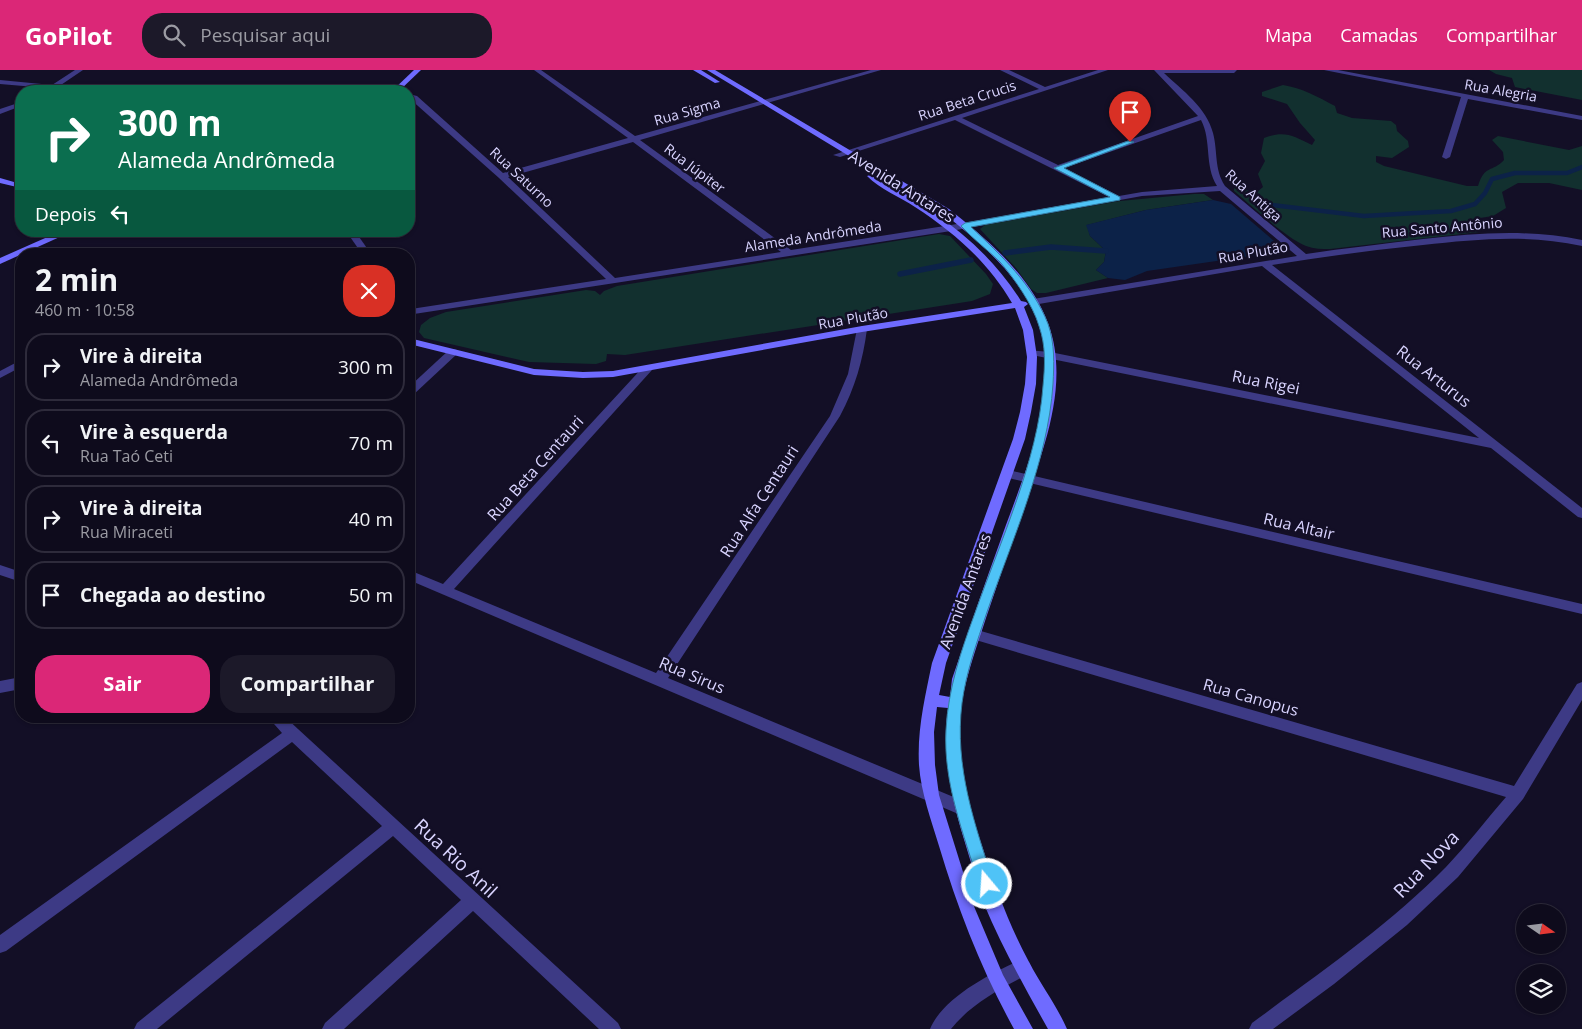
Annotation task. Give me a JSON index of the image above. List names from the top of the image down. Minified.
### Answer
{"streets":{"main road":["Avenida Antares","Rua Plutão"],"street":["Rua Alegria","Rua Beta Crucis","Rua Sigma","Rua Júpiter","Rua Saturno","Rua Antiga","Rua Santo Antônio","Alameda Andrômeda","Rua Arturus","Rua Rigei","Rua Beta Centauri","Rua Alfa Centauri","Rua Altair","Rua Sirus","Rua Canopus","Rua Rio Anil","Rua Nova"]},"crossings":[["Rua Beta Crucis","Avenida Antares"],["Rua Sigma","Rua Júpiter"],["Rua Sigma","Rua Saturno"],["Rua Sigma","Avenida Antares"],["Rua Júpiter","Alameda Andrômeda"],["Rua Saturno","Alameda Andrômeda"],["Avenida Antares","Alameda Andrômeda"],["Avenida Antares","Rua Plutão"],["Avenida Antares","Rua Rigei"],["Avenida Antares","Rua Altair"],["Avenida Antares","Rua Sirus"],["Avenida Antares","Rua Canopus"],["Rua Antiga","Rua Santo Antônio"],["Rua Antiga","Alameda Andrômeda"],["Rua Antiga","Rua Plutão"],["Rua Santo Antônio","Rua Plutão"],["Rua Plutão","Rua Arturus"],["Rua Plutão","Rua Beta Centauri"],["Rua Plutão","Rua Alfa Centauri"],["Rua Arturus","Rua Rigei"],["Rua Beta Centauri","Rua Sirus"],["Rua Alfa Centauri","Rua Sirus"],["Rua Canopus","Rua Nova"]],"north":"right","page":{"header":"GoPilot","search":"Pesquisar aqui","nav":["Mapa","Camadas","Compartilhar"],"turn":["300 m","Alameda Andrômeda"],"then":"Depois","heading":["2 min","460 m · 10:58"],"list":[{"name":"Vire à direita","note":"Alameda Andrômeda","value":"300 m"},{"name":"Vire à esquerda","note":"Rua Taó Ceti","value":"70 m"},{"name":"Vire à direita","note":"Rua Miraceti","value":"40 m"},{"name":"Chegada ao destino","value":"50 m"}],"buttons":["Sair","Compartilhar"]}}
